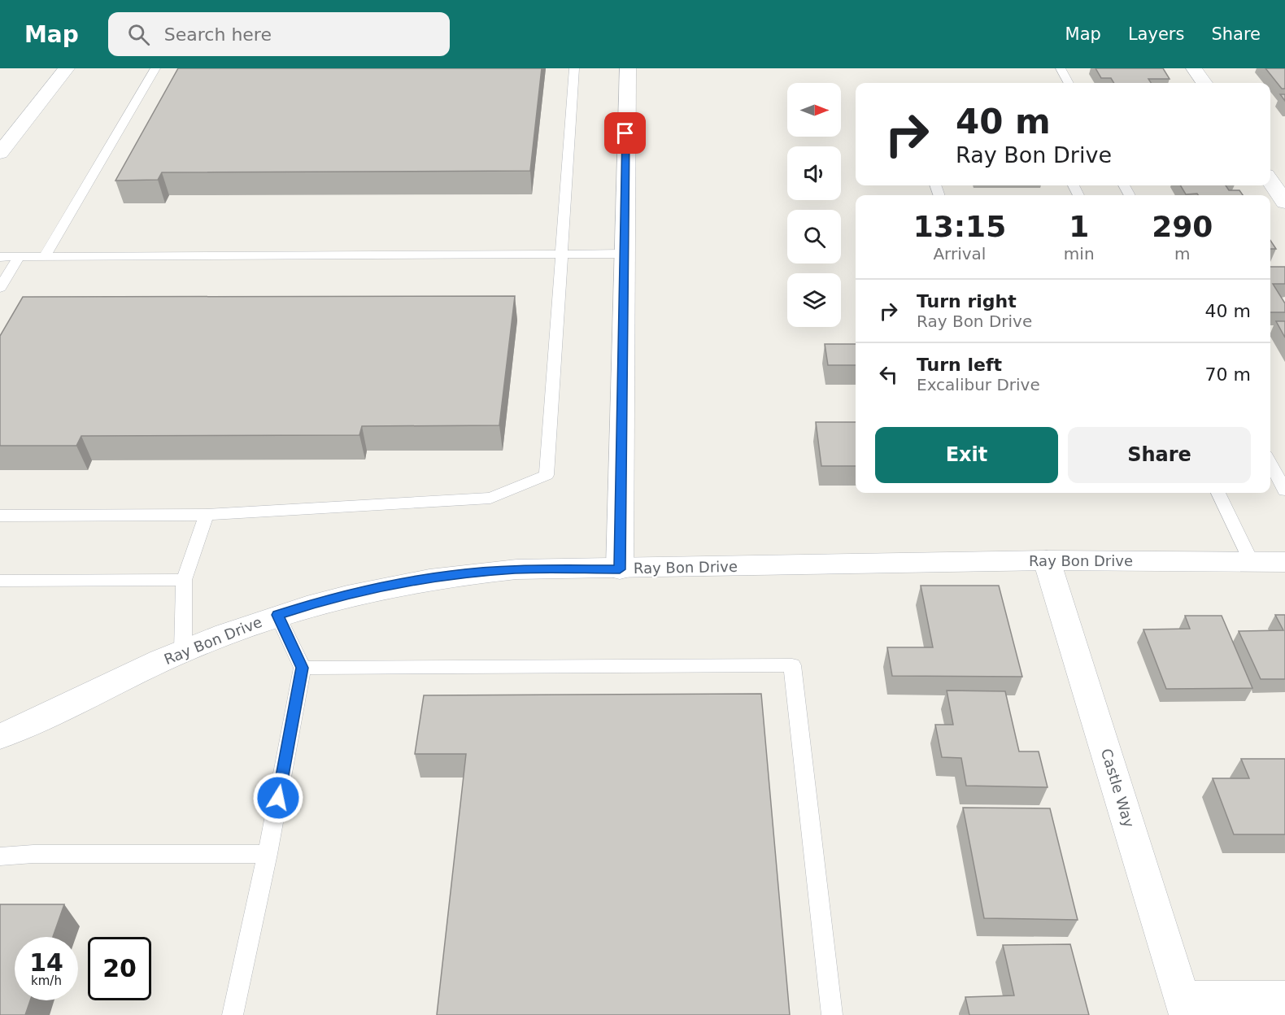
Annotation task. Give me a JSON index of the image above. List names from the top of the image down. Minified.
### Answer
{"streets":{"street":["Ray Bon Drive","Castle Way"]},"crossings":[["Ray Bon Drive","Castle Way"]],"north":"right","page":{"header":"Map","search":"Search here","nav":["Map","Layers","Share"],"turn":["40 m","Ray Bon Drive"],"eta":["13:15","Arrival","1","min","290","m"],"list":[{"name":"Turn right","note":"Ray Bon Drive","value":"40 m"},{"name":"Turn left","note":"Excalibur Drive","value":"70 m"}],"buttons":["Exit","Share"],"speed":"14 km/h","limit":"20"}}
